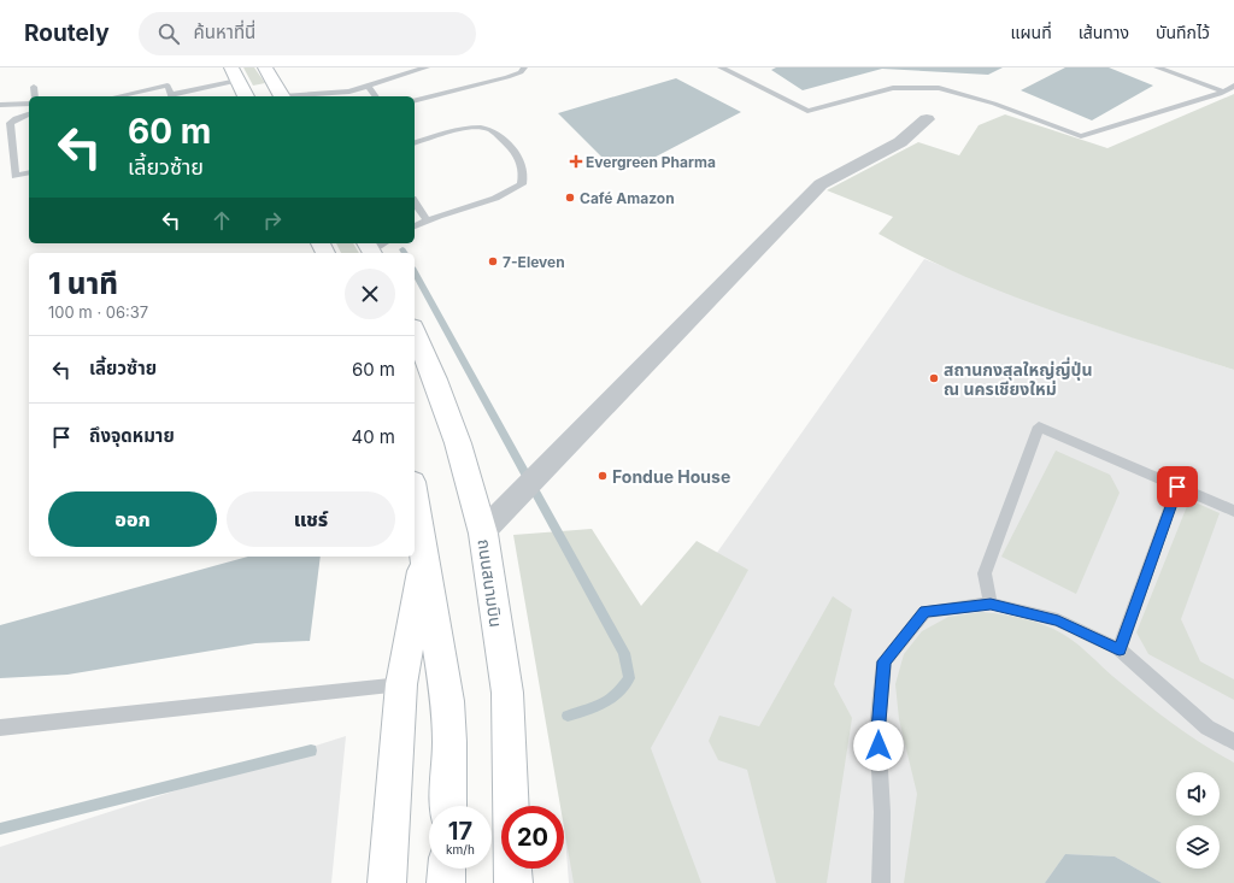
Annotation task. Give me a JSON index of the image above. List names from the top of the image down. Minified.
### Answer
{"streets":{"main road":["ถนนสนามบิน"]},"places":{"health":["Evergreen Pharma"],"other":["Café Amazon","7-Eleven","สถานกงสุลใหญ่ญี่ปุ่น ณ นครเชียงใหม่","Fondue House"]},"page":{"header":"Routely","search":"ค้นหาที่นี่","nav":["แผนที่","เส้นทาง","บันทึกไว้"],"turn":["60 m","เลี้ยวซ้าย"],"heading":["1 นาที","100 m · 06:37"],"list":[{"name":"เลี้ยวซ้าย","value":"60 m"},{"name":"ถึงจุดหมาย","value":"40 m"}],"buttons":["ออก","แชร์"],"speed":"17 km/h","limit":"20"}}
